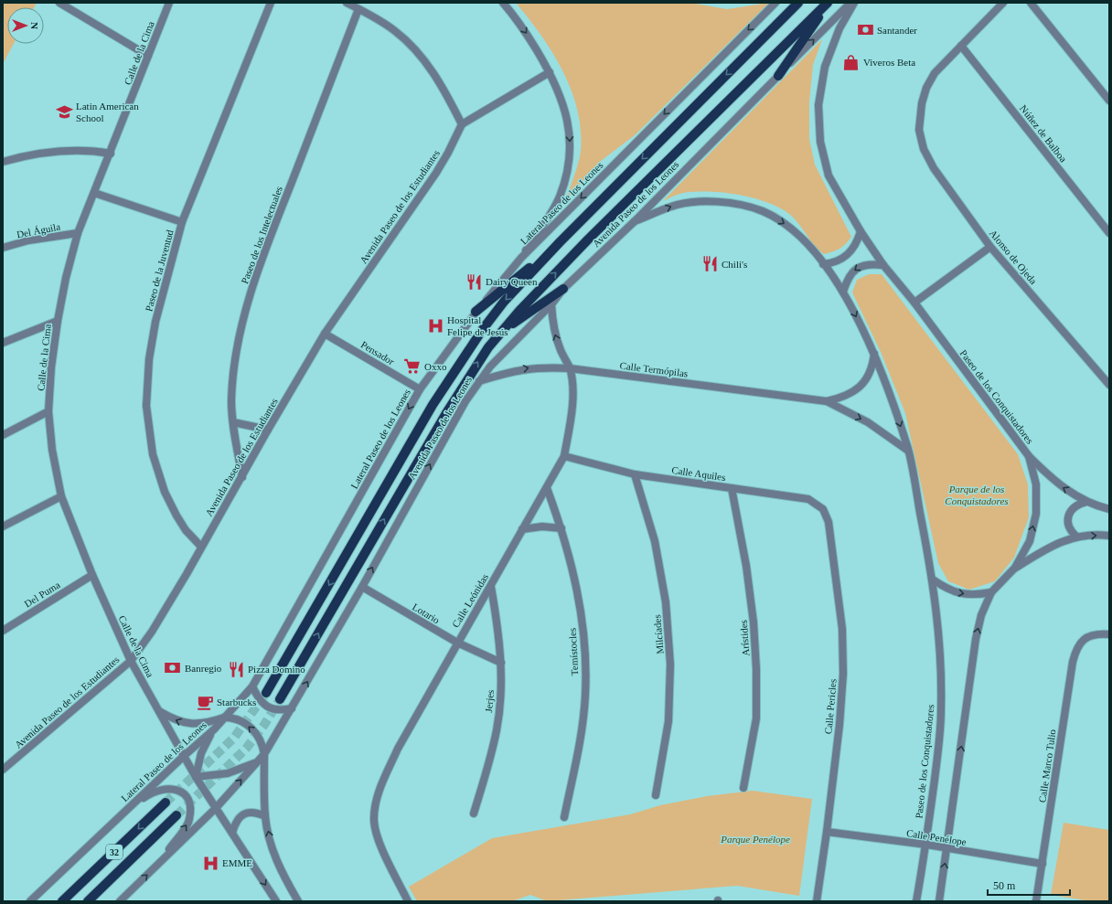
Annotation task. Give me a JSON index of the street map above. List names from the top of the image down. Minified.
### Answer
{"streets":{"main road":["Avenida Paseo de los Leones","32"],"street":["Calle de la Cima","Núñez de Balboa","Lateral Paseo de los Leones","Avenida Paseo de los Estudiantes","Del Águila","Paseo de los Intelectuales","Alonso de Ojeda","Paseo de la Juventud","Pensador","Calle Termópilas","Paseo de los Conquistadores","Calle Aquiles","Del Puma","Calle Leónidas","Lotario","Milcíades","Arístides","Temístocles","Jerjes","Calle Pericles","Calle Marco Tulio","Calle Penélope"]},"crossings":[["Calle de la Cima","Lateral Paseo de los Leones"],["Calle de la Cima","Avenida Paseo de los Leones"],["Calle de la Cima","Avenida Paseo de los Estudiantes"],["Calle de la Cima","Del Águila"],["Calle de la Cima","Del Puma"],["Núñez de Balboa","Alonso de Ojeda"],["Lateral Paseo de los Leones","Pensador"],["Avenida Paseo de los Leones","Calle Termópilas"],["Avenida Paseo de los Leones","Paseo de los Conquistadores"],["Avenida Paseo de los Leones","Calle Leónidas"],["Avenida Paseo de los Leones","Lotario"],["Avenida Paseo de los Estudiantes","Paseo de los Intelectuales"],["Avenida Paseo de los Estudiantes","Paseo de la Juventud"],["Avenida Paseo de los Estudiantes","Pensador"],["Calle Termópilas","Paseo de los Conquistadores"],["Calle Termópilas","Calle Leónidas"],["Paseo de los Conquistadores","Calle Penélope"],["Calle Aquiles","Calle Leónidas"],["Calle Aquiles","Milcíades"],["Calle Aquiles","Arístides"],["Calle Aquiles","Calle Pericles"],["Calle Leónidas","Lotario"],["Calle Leónidas","Temístocles"],["Calle Leónidas","Jerjes"],["Lotario","Jerjes"],["Calle Pericles","Calle Penélope"],["Calle Marco Tulio","Calle Penélope"]],"one_way":["Lateral Paseo de los Leones"],"parks":["Parque de los Conquistadores","Parque Penélope"],"places":{"bank":["Santander","Banregio"],"shop":["Viveros Beta"],"school or university":["Latin American School"],"restaurant":["Chili's","Dairy Queen","Pizza Domino"],"hospital":["Hospital Felipe de Jesús","EMME"],"supermarket":["Oxxo"],"cafe":["Starbucks"]},"scale_bar":"50 m","north":"right"}
